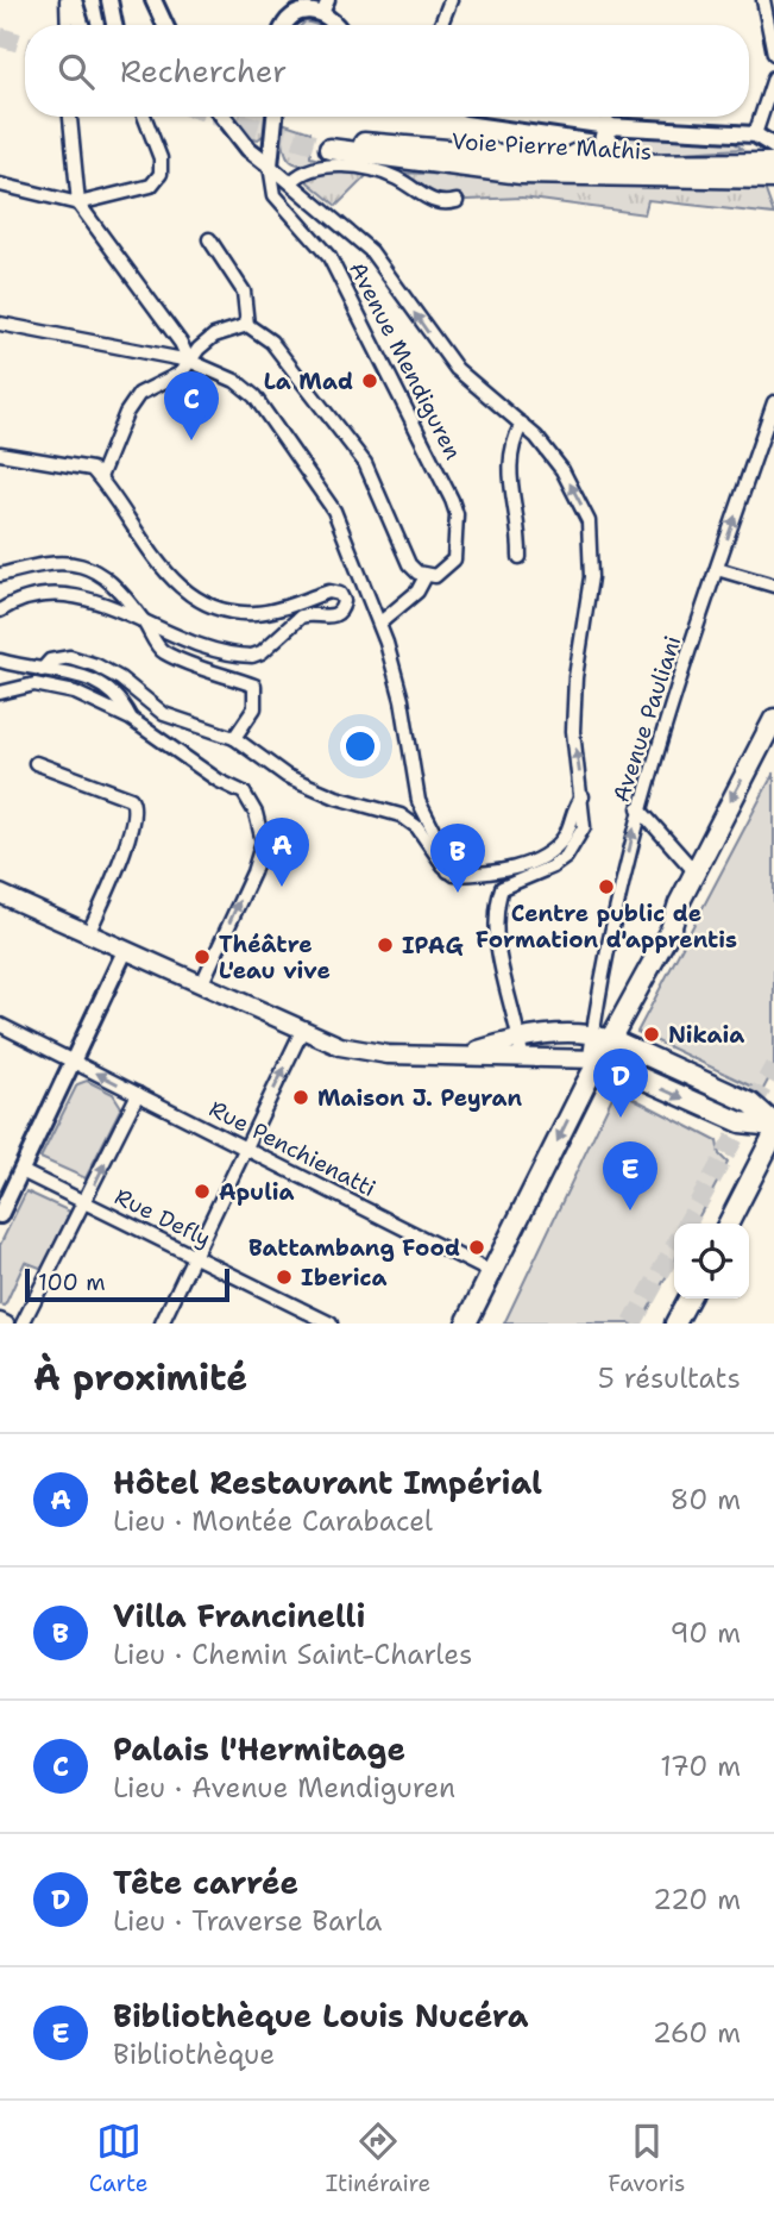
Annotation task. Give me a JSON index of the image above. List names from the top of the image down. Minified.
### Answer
{"streets":{"main road":["Voie Pierre Mathis"],"street":["Avenue Mendiguren","Avenue Pauliani","Rue Penchienatti","Rue Defly"]},"one_way":["Avenue Pauliani"],"places":["La Mad","Centre public de Formation d'apprentis","IPAG","Théâtre L'eau vive","Nikaia","Maison J. Peyran","Apulia","Battambang Food","Iberica"],"scale_bar":"100 m","page":{"search":"Rechercher","pins":["C","A","B","D","E"],"scale":"100 m","heading":["À proximité","5 résultats"],"list":[{"mark":"A","name":"Hôtel Restaurant Impérial","note":"Lieu · Montée Carabacel","value":"80 m"},{"mark":"B","name":"Villa Francinelli","note":"Lieu · Chemin Saint-Charles","value":"90 m"},{"mark":"C","name":"Palais l'Hermitage","note":"Lieu · Avenue Mendiguren","value":"170 m"},{"mark":"D","name":"Tête carrée","note":"Lieu · Traverse Barla","value":"220 m"},{"mark":"E","name":"Bibliothèque Louis Nucéra","note":"Bibliothèque","value":"260 m"}],"nav":["Carte","Itinéraire","Favoris"]}}
